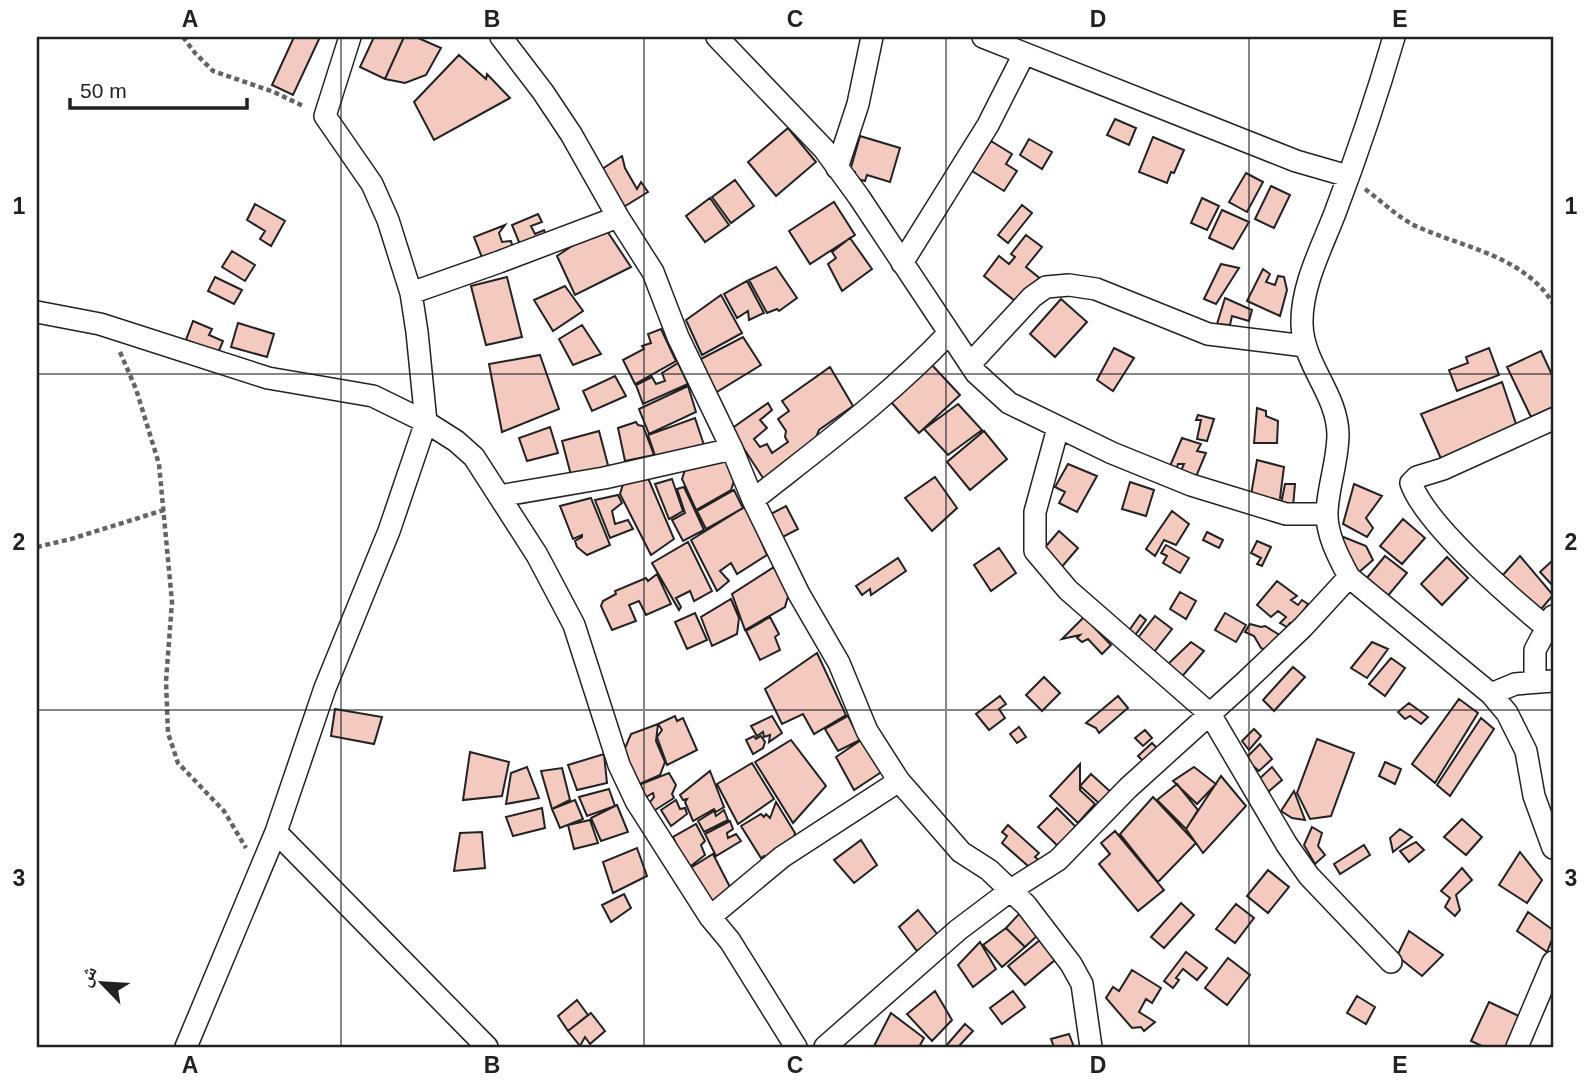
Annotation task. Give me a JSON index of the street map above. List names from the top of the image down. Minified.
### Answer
{"scale_bar":"50 m","north":"top left","grid":{"columns":["A","B","C","D","E"],"rows":["1","2","3"]}}
